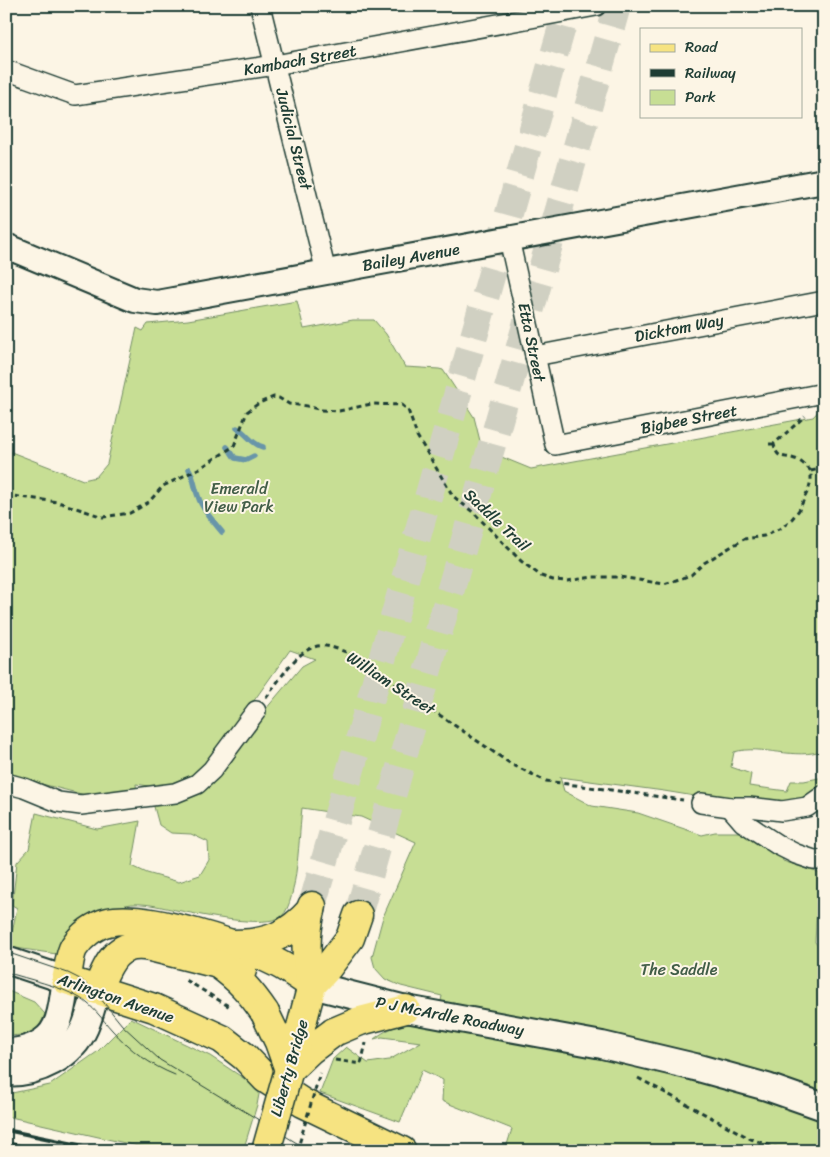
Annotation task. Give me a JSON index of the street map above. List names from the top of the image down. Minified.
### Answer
{"streets":{"main road":["Arlington Avenue","P J McArdle Roadway","Liberty Bridge"],"street":["Kambach Street","Judicial Street","Bailey Avenue","Dicktom Way","Etta Street","Bigbee Street"],"path":["Saddle Trail","William Street"]},"crossings":[["Kambach Street","Judicial Street"],["Judicial Street","Bailey Avenue"],["Bailey Avenue","Etta Street"],["Dicktom Way","Etta Street"],["Etta Street","Bigbee Street"],["P J McArdle Roadway","Liberty Bridge"]],"parks":["Emerald View Park","The Saddle"],"legend":["Road","Railway","Park"]}
